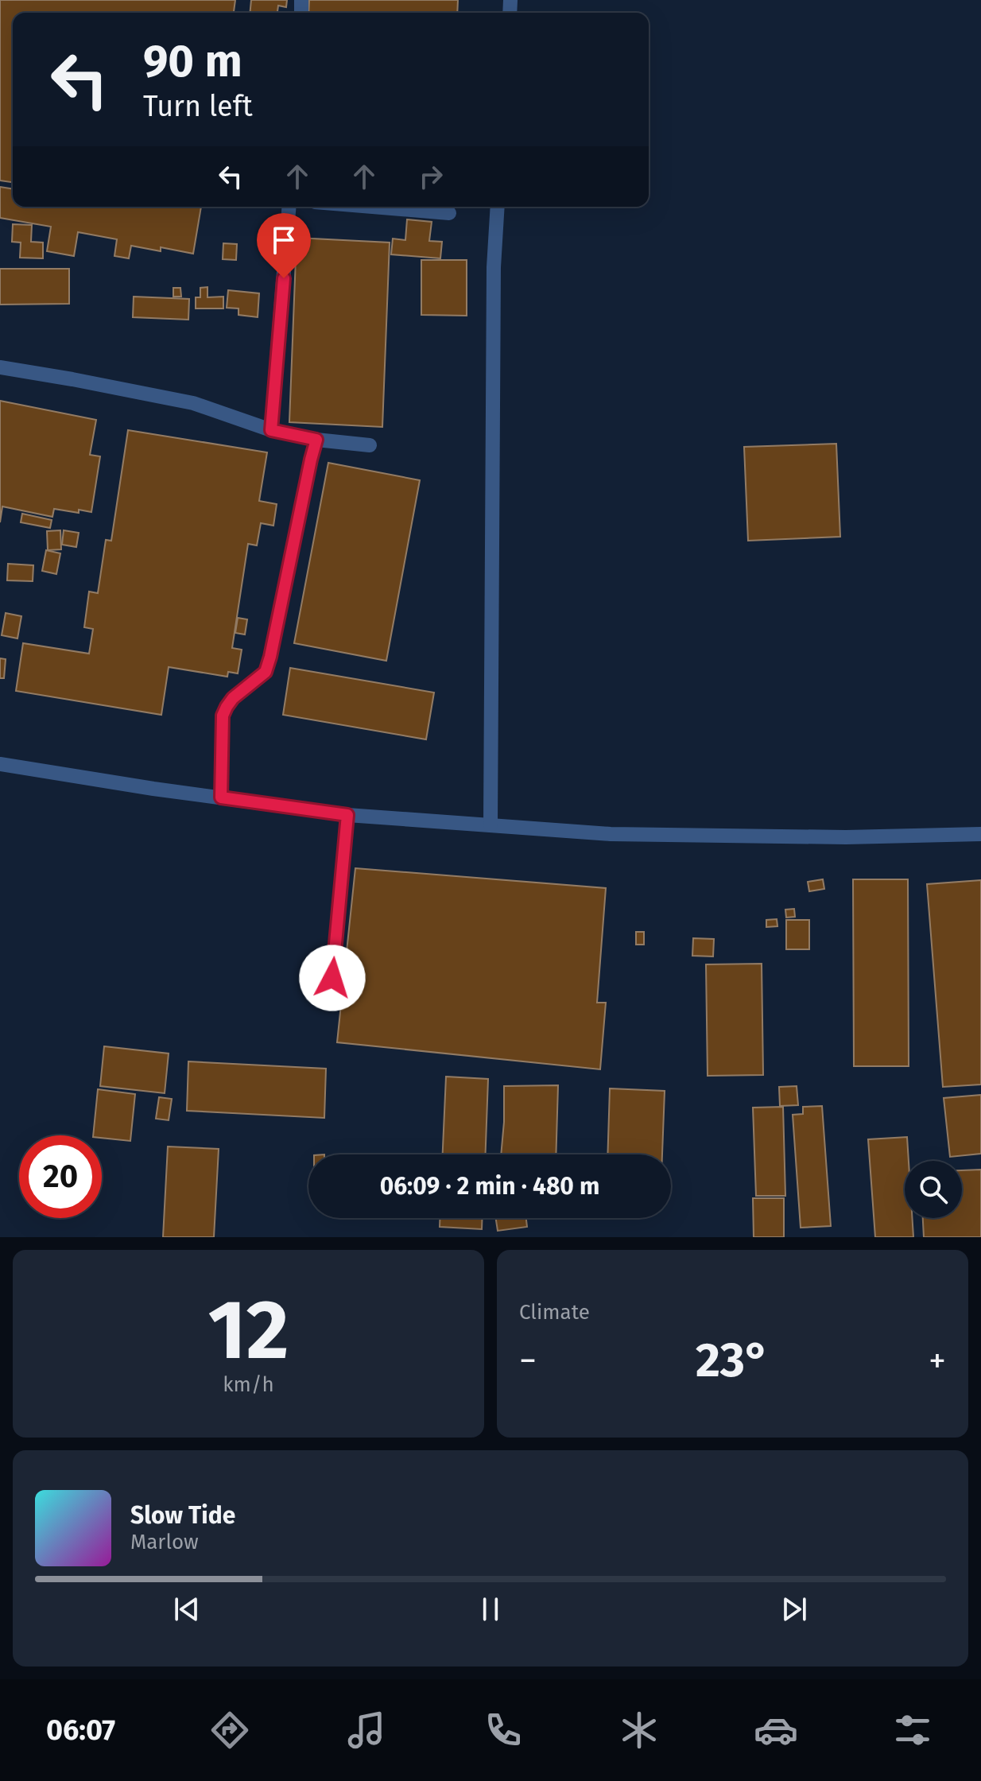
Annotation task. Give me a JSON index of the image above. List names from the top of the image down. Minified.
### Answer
{"page":{"turn":["90 m","Turn left"],"limit":"20","trip":"06:09 · 2 min · 480 m","tile":[["12","km/h"],"Climate"],"heat":["−","23°","+"],"song":["Slow Tide","Marlow"],"tabs":"06:07"}}
